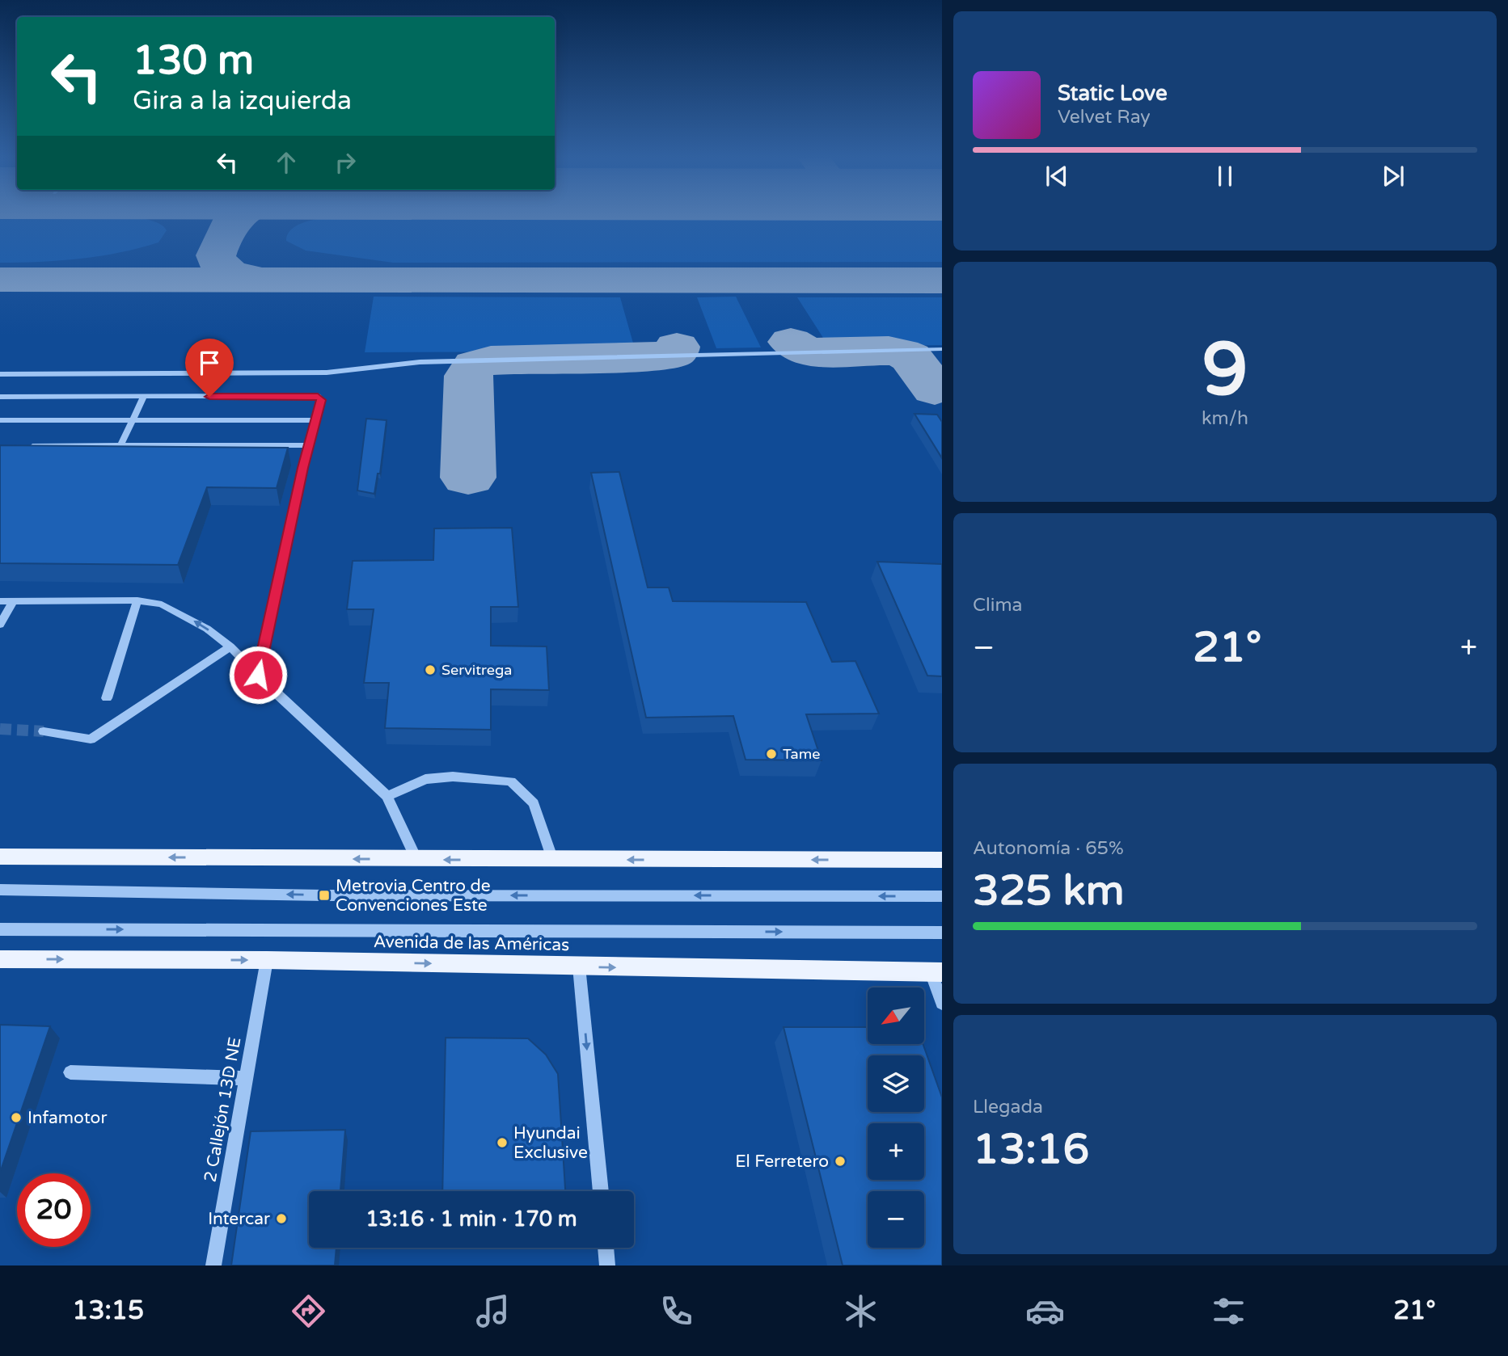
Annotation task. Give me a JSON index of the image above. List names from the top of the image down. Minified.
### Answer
{"streets":{"main road":["Avenida de las Américas"],"street":["2 Callejón 13D NE"]},"crossings":[["Avenida de las Américas","2 Callejón 13D NE"]],"places":{"other":["Servitrega","Tame","Infamotor","Hyundai Exclusive","El Ferretero","Intercar"],"transit":["Metrovia Centro de Convenciones Este"]},"north":"bottom left","page":{"turn":["130 m","Gira a la izquierda"],"song":["Static Love","Velvet Ray"],"tile":[["9","km/h"],"Clima",["Autonomía · 65%","325 km"],["Llegada","13:16"]],"heat":["−","21°","+"],"map_buttons":["+","−"],"limit":"20","trip":"13:16 · 1 min · 170 m","tabs":["13:15","21°"]}}
